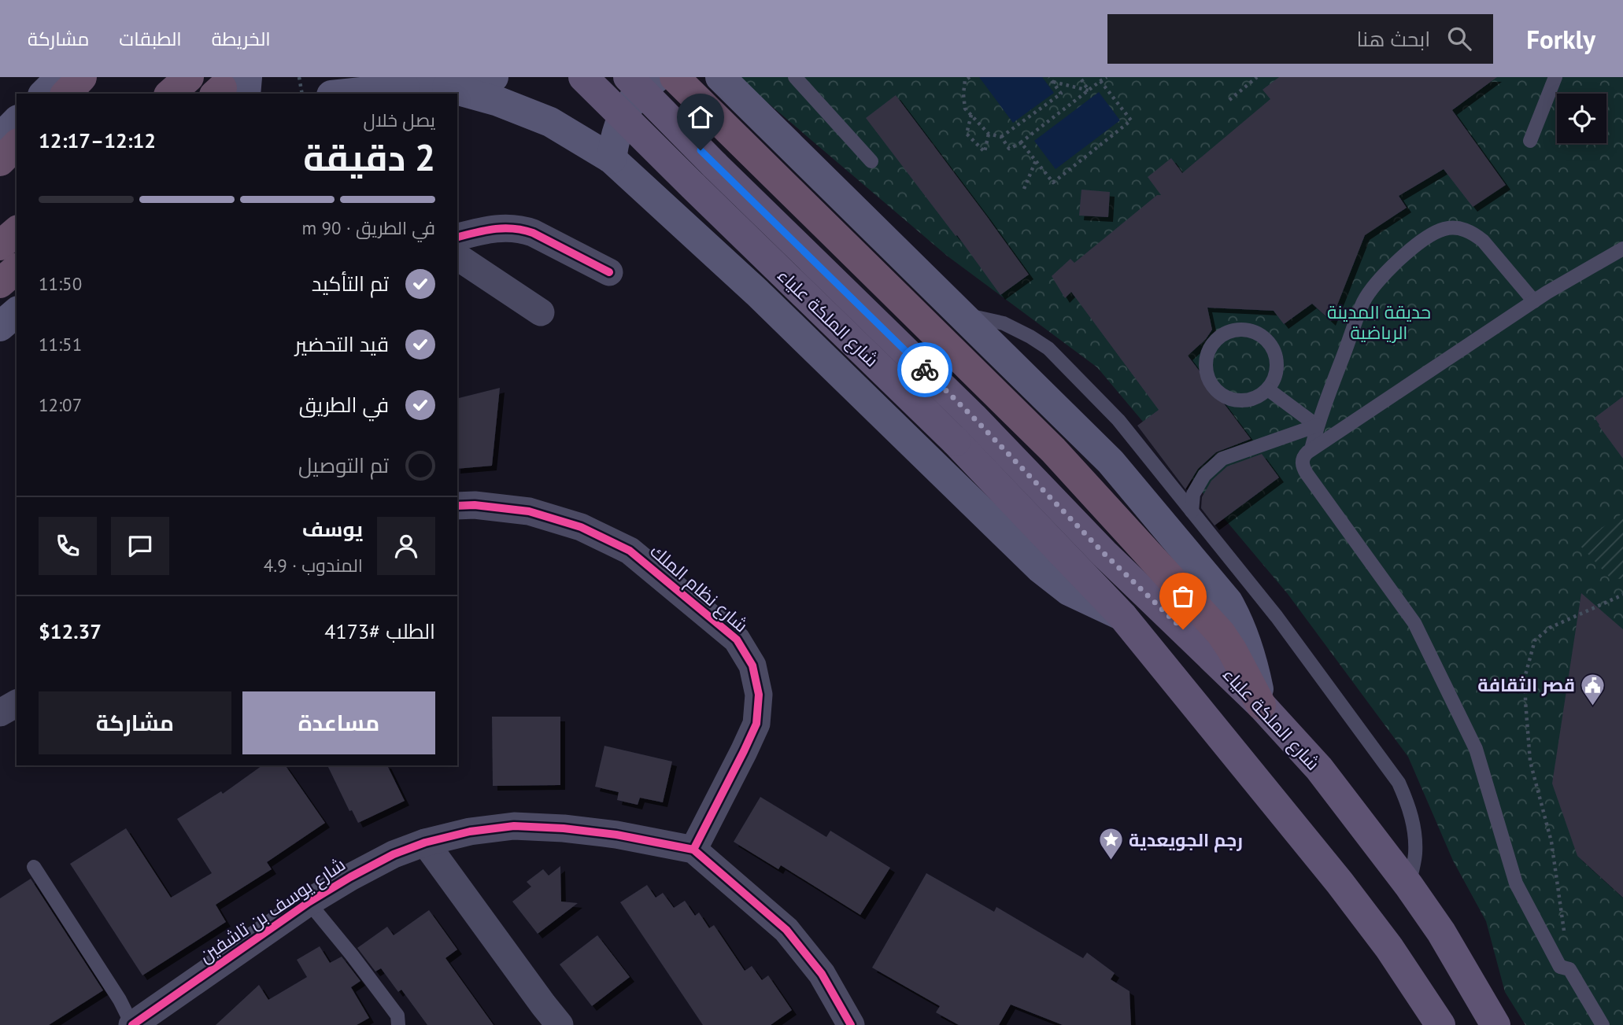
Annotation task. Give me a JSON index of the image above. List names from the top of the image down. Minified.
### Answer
{"streets":{"main road":["شارع الملكة علياء"],"street":["شارع نظام الملك","شارع يوسف بن تاشفين"]},"crossings":[["شارع نظام الملك","شارع يوسف بن تاشفين"]],"parks":["حديقة المدينة الرياضية"],"places":{"public building":["قصر الثقافة"],"place":["رجم الجويعدية"]},"page":{"header":"Forkly","search":"ابحث هنا","nav":["الخريطة","الطبقات","مشاركة"],"heading":["2 دقيقة","يصل خلال","12:12–12:17"],"panel":["يوسف","المندوب · 4.9","الطلب #4173","$12.37"],"bar":"في الطريق · 90 m","list":[["تم التأكيد","11:50"],["قيد التحضير","11:51"],["في الطريق","12:07"],"تم التوصيل"],"buttons":["مساعدة","مشاركة"]}}
